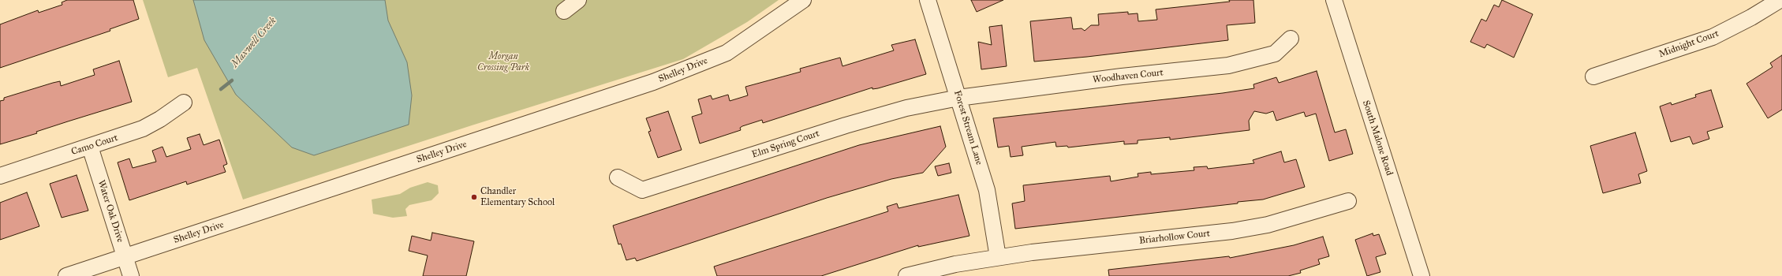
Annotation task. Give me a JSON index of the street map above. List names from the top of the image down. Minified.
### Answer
{"streets":{"street":["Midnight Court","Shelley Drive","Woodhaven Court","Forest Stream Lane","South Malone Road","Elm Spring Court","Camo Court","Water Oak Drive","Briarhollow Court"]},"crossings":[["Shelley Drive","Water Oak Drive"],["Woodhaven Court","Forest Stream Lane"],["Woodhaven Court","Elm Spring Court"],["Forest Stream Lane","Elm Spring Court"],["Forest Stream Lane","Briarhollow Court"],["Camo Court","Water Oak Drive"]],"water":["Maxwell Creek"],"parks":["Morgan Crossing Park"],"places":["Chandler Elementary School"]}
